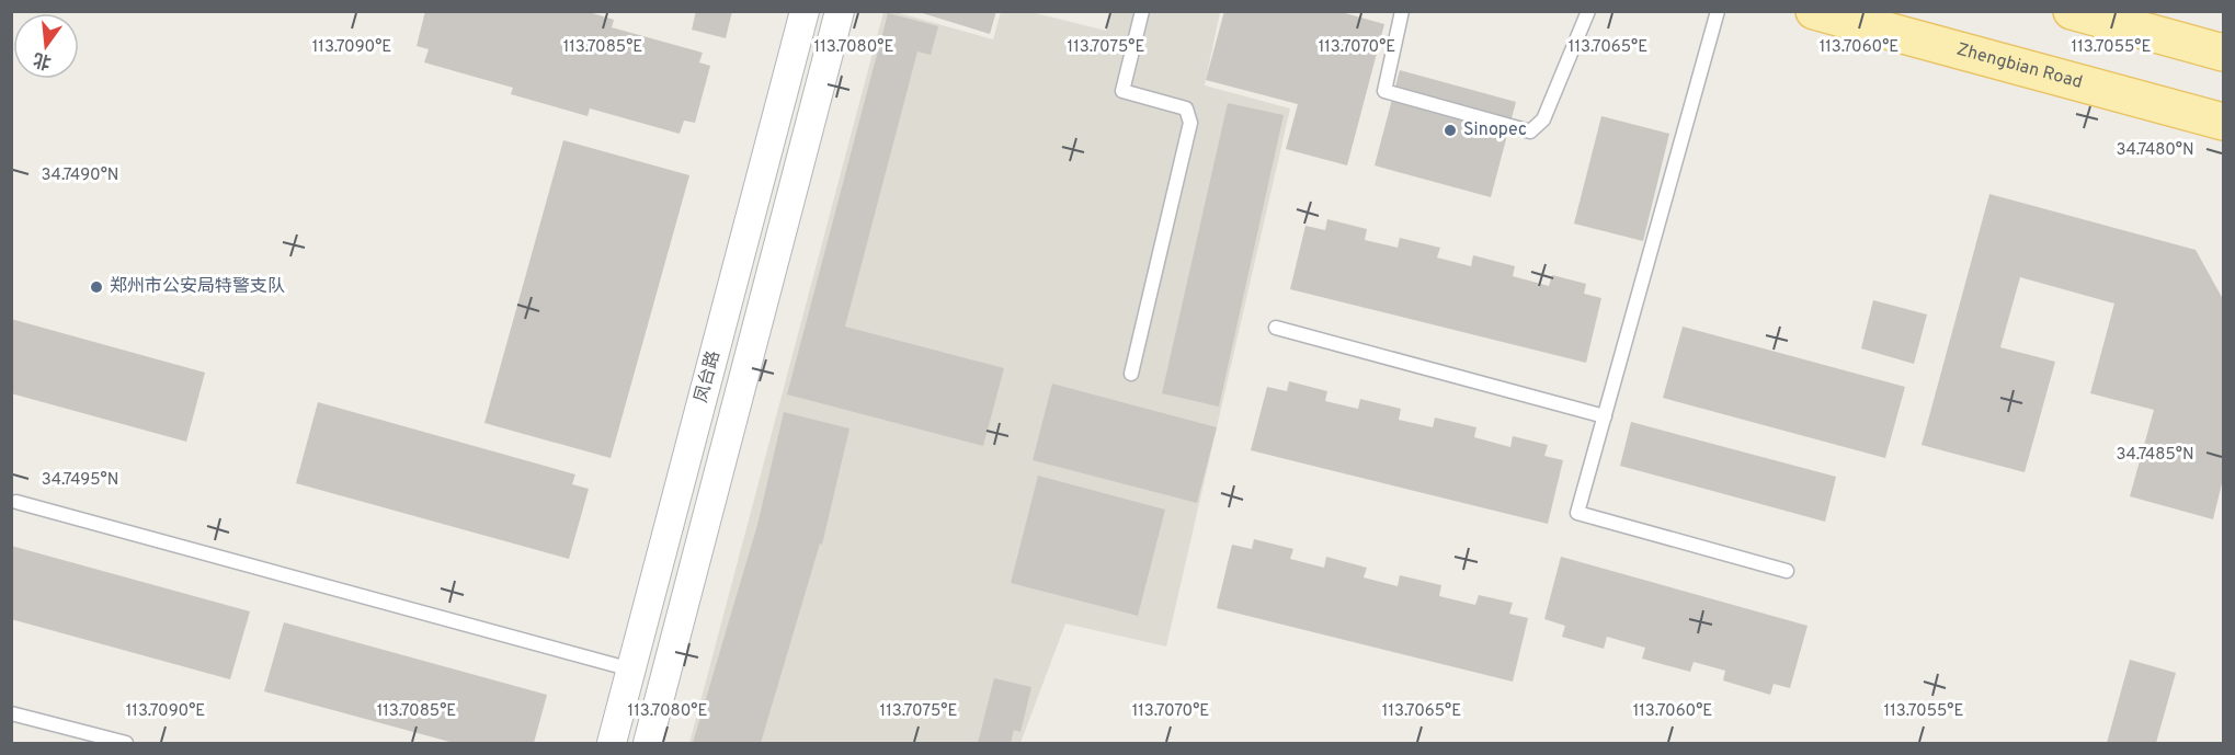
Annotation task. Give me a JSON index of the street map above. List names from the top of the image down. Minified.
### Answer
{"streets":{"main road":["Zhengbian Road"],"street":["凤台路"]},"places":["Sinopec","郑州市公安局特警支队"],"north":"bottom","coordinates":["113.7090°E","113.7085°E","113.7080°E","113.7075°E","113.7070°E","113.7065°E","113.7060°E","113.7055°E","34.7480°N","34.7490°N","34.7485°N","34.7495°N"]}
